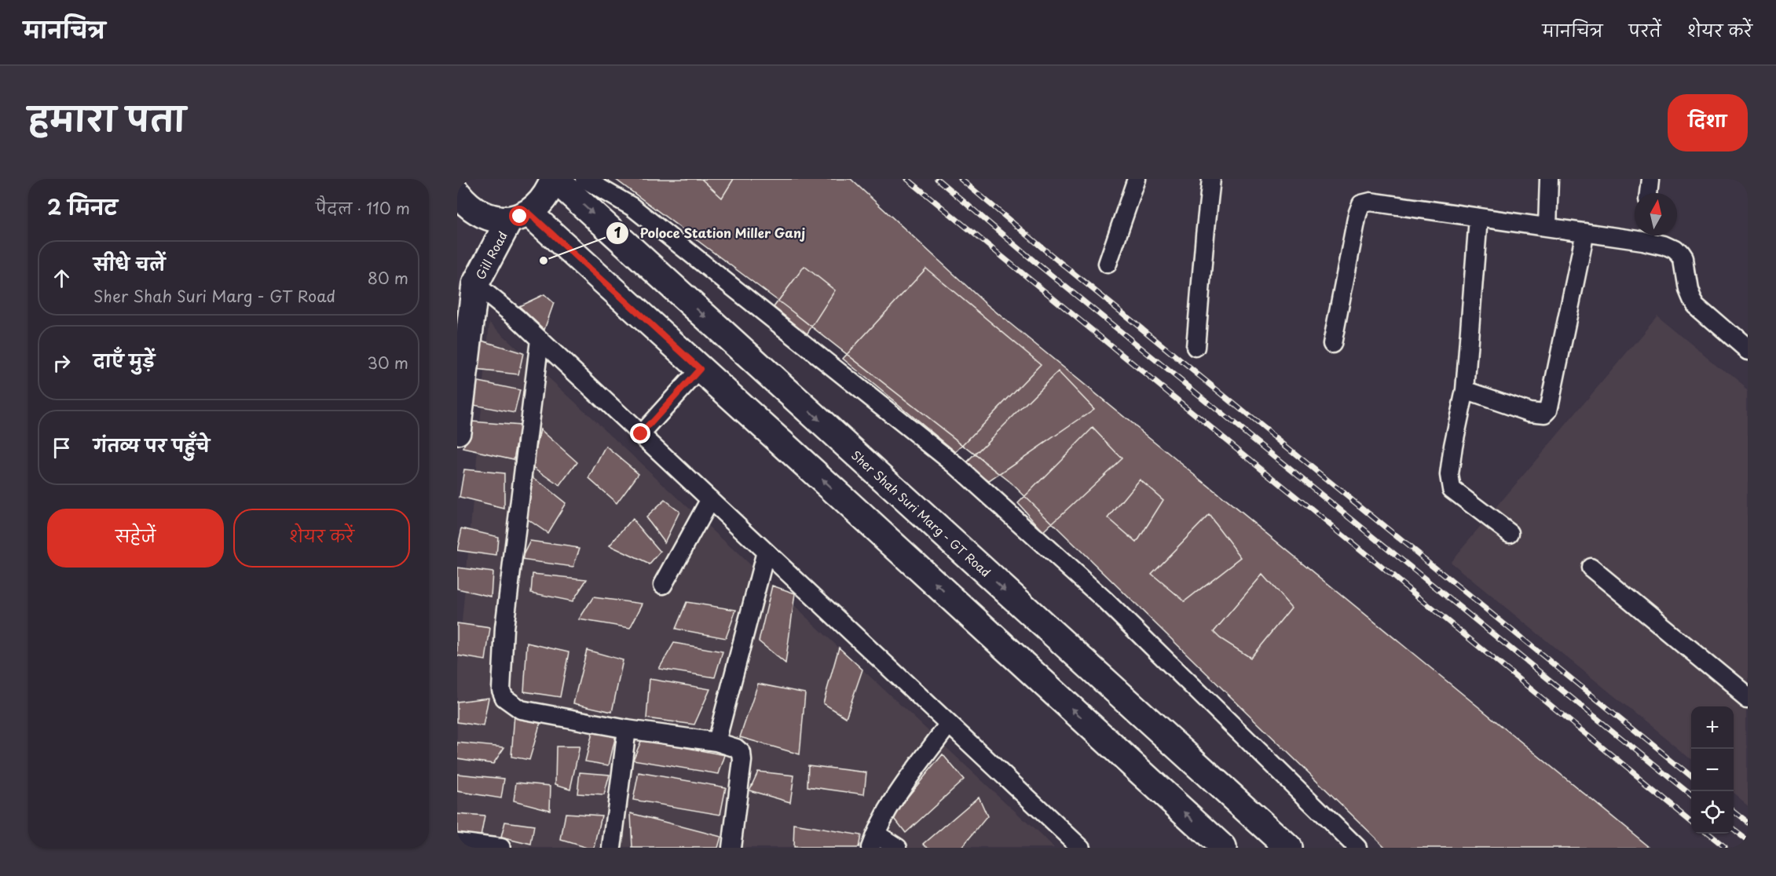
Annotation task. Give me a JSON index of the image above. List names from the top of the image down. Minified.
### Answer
{"streets":{"main road":["Gill Road","Sher Shah Suri Marg - GT Road"]},"crossings":[["Gill Road","Sher Shah Suri Marg - GT Road"]],"places":["Poloce Station Miller Ganj"],"north":"top","page":{"header":"मानचित्र","nav":["मानचित्र","परतें","शेयर करें"],"title":"हमारा पता","buttons":["दिशा",["सहेजें","शेयर करें"]],"heading":["2 मिनट","पैदल · 110 m"],"list":[["सीधे चलें","Sher Shah Suri Marg - GT Road","80 m"],["दाएँ मुड़ें","30 m"],"गंतव्य पर पहुँचे"],"map_buttons":["+","−"]}}
